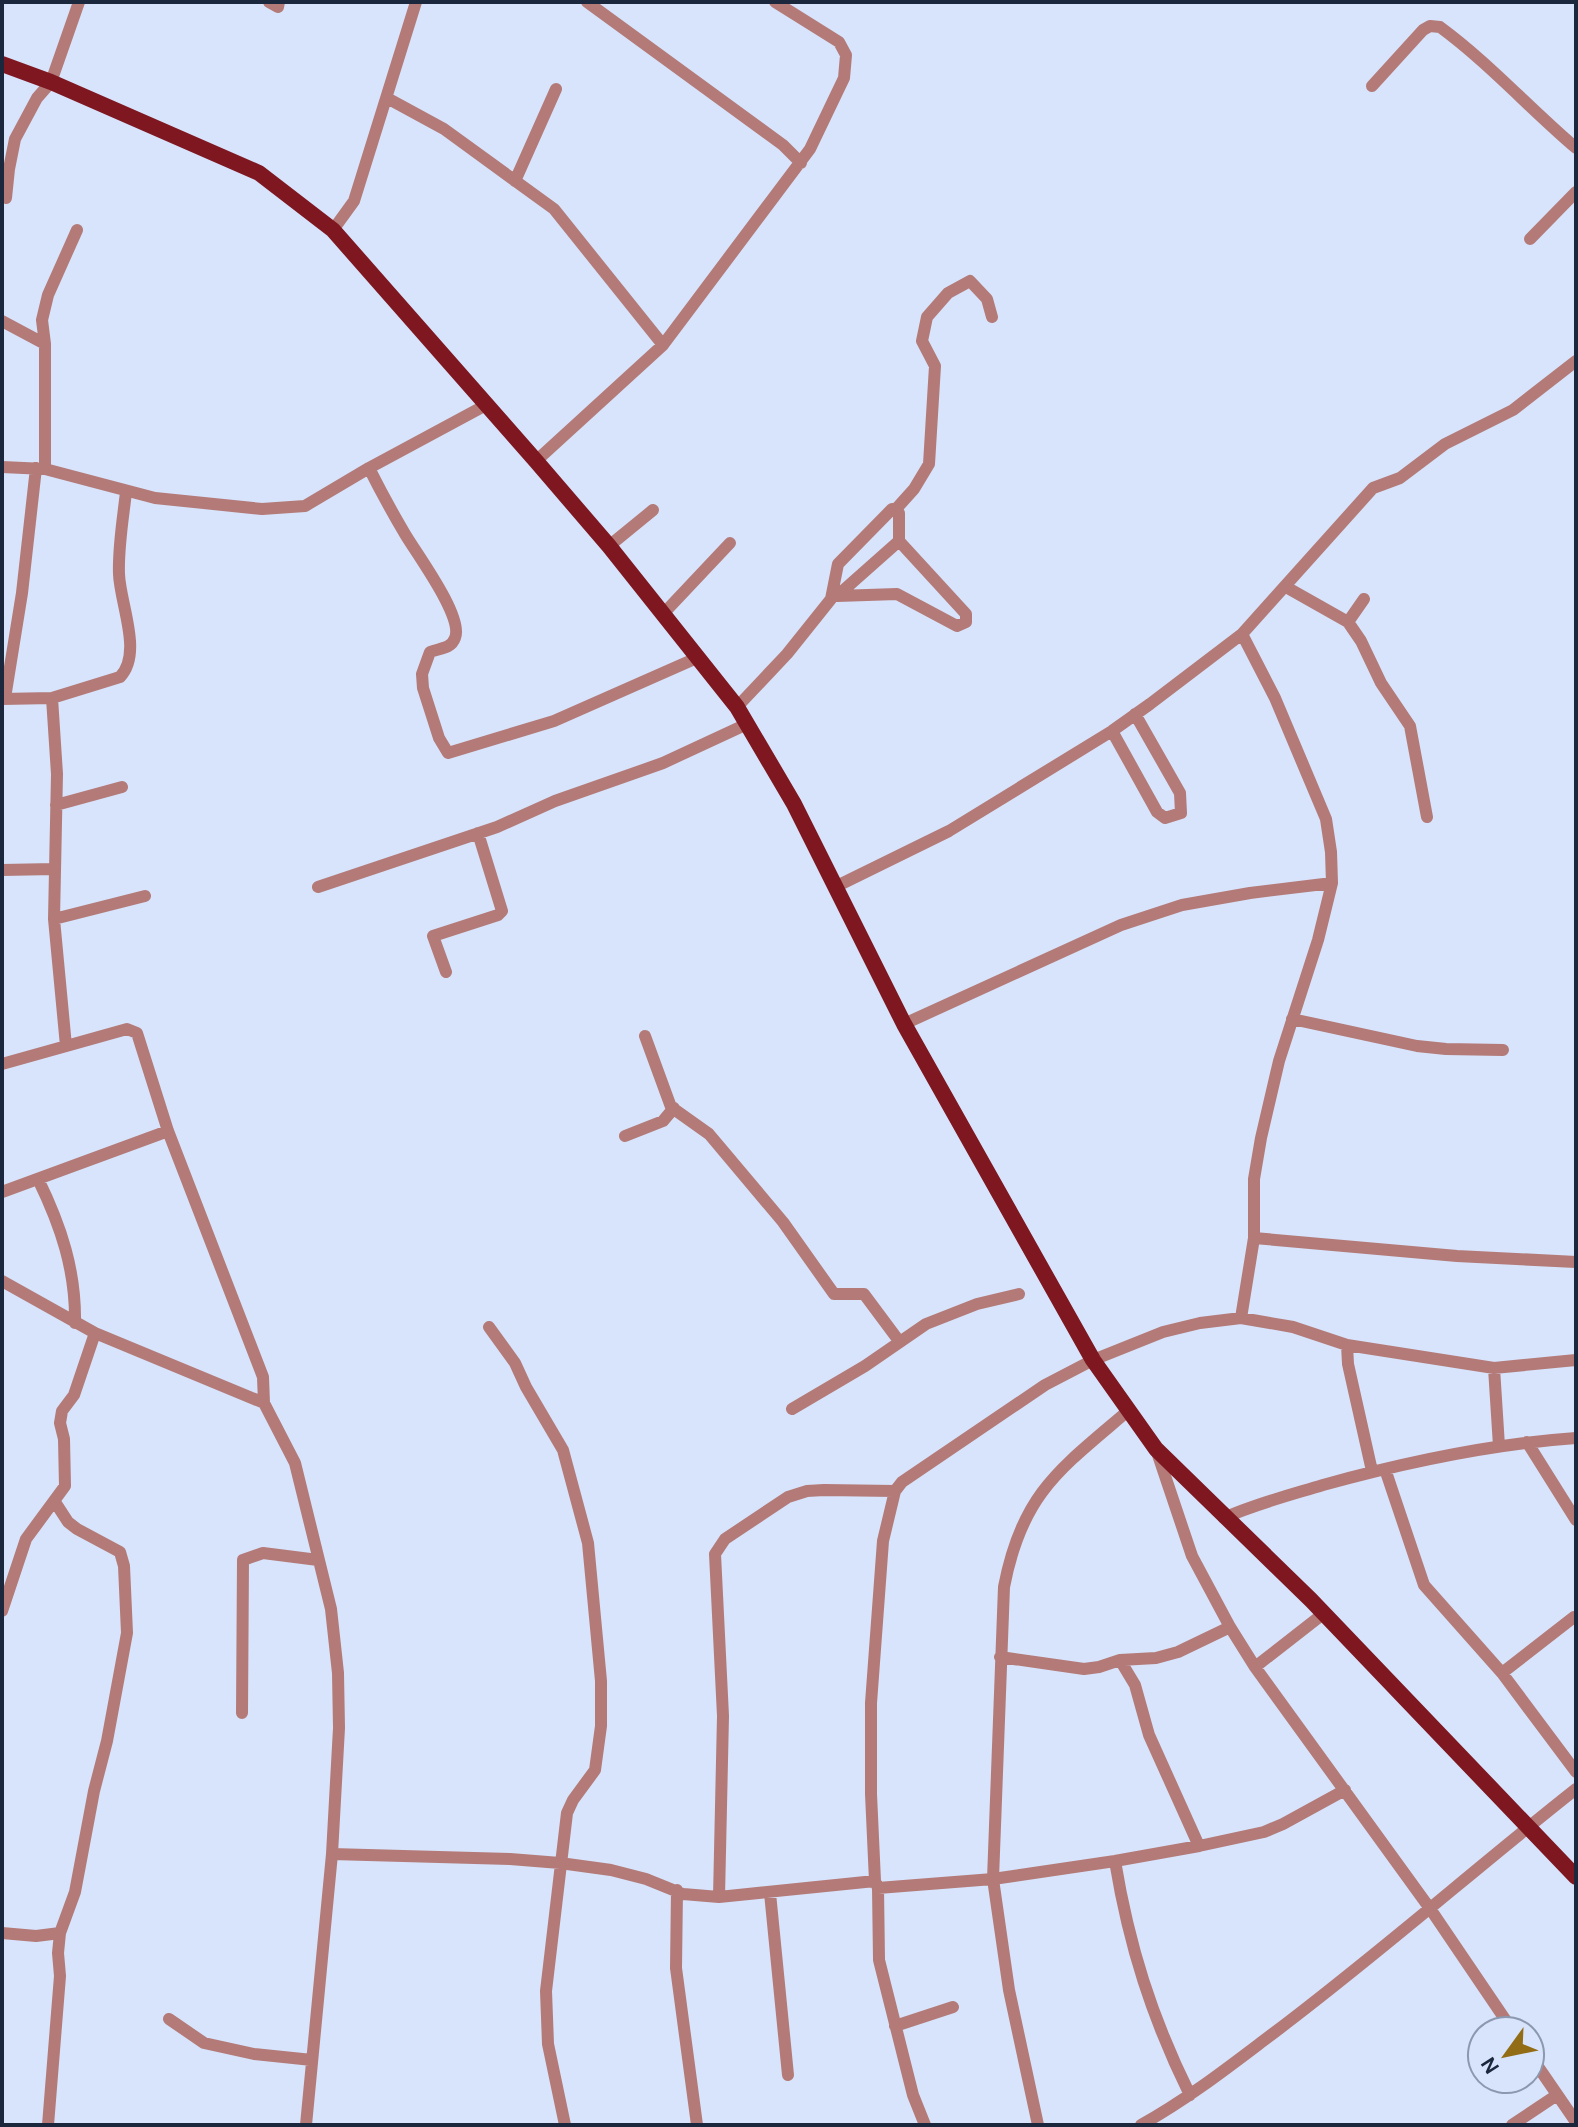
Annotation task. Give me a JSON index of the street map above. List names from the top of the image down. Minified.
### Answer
{"north":"bottom left"}
